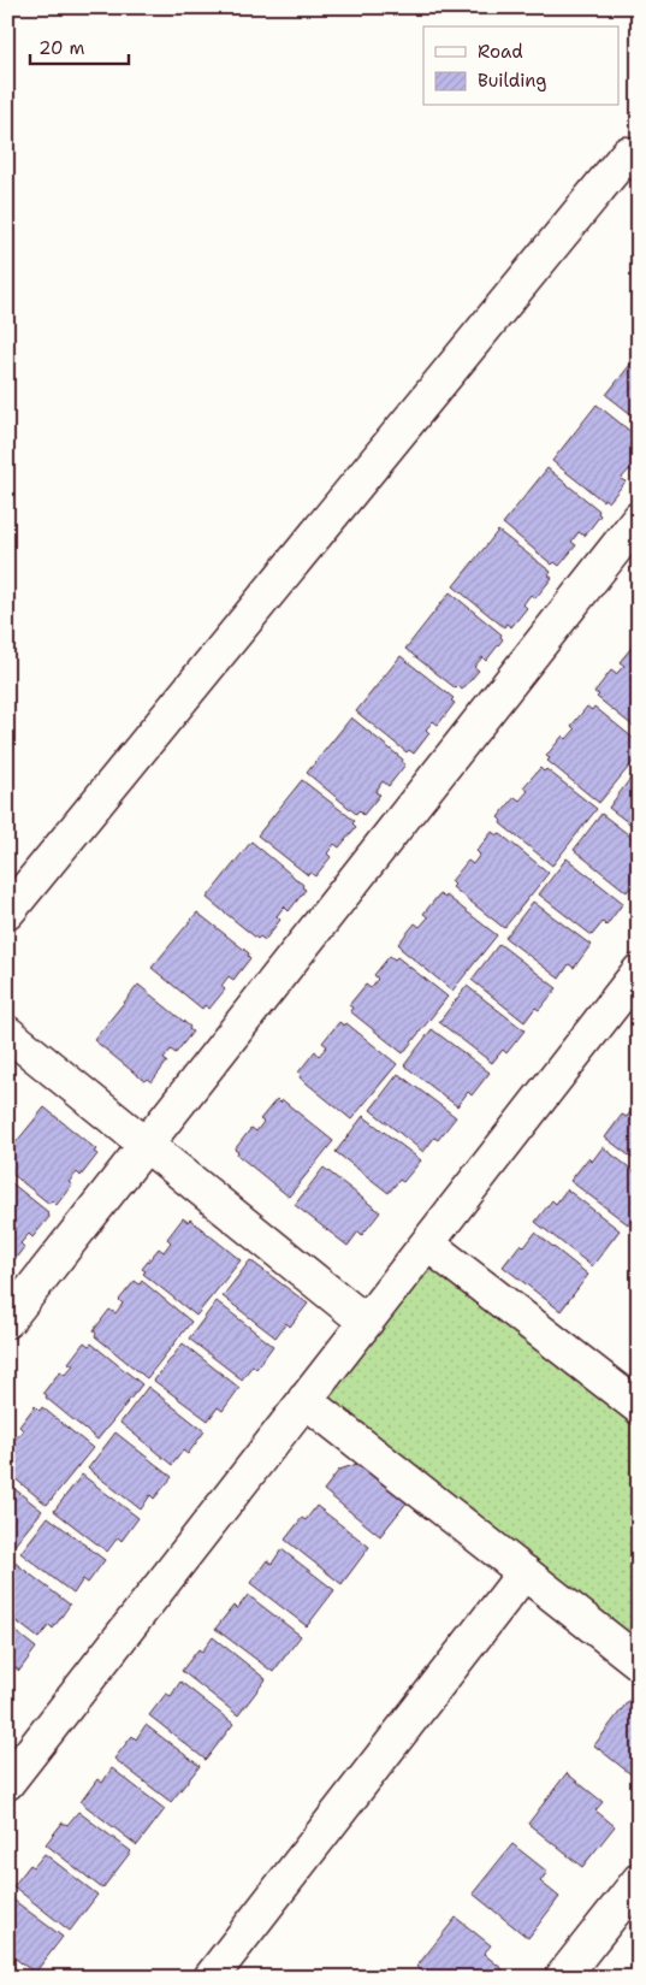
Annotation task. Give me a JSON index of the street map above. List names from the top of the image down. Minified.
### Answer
{"legend":["Road","Building"],"scale_bar":"20 m"}
